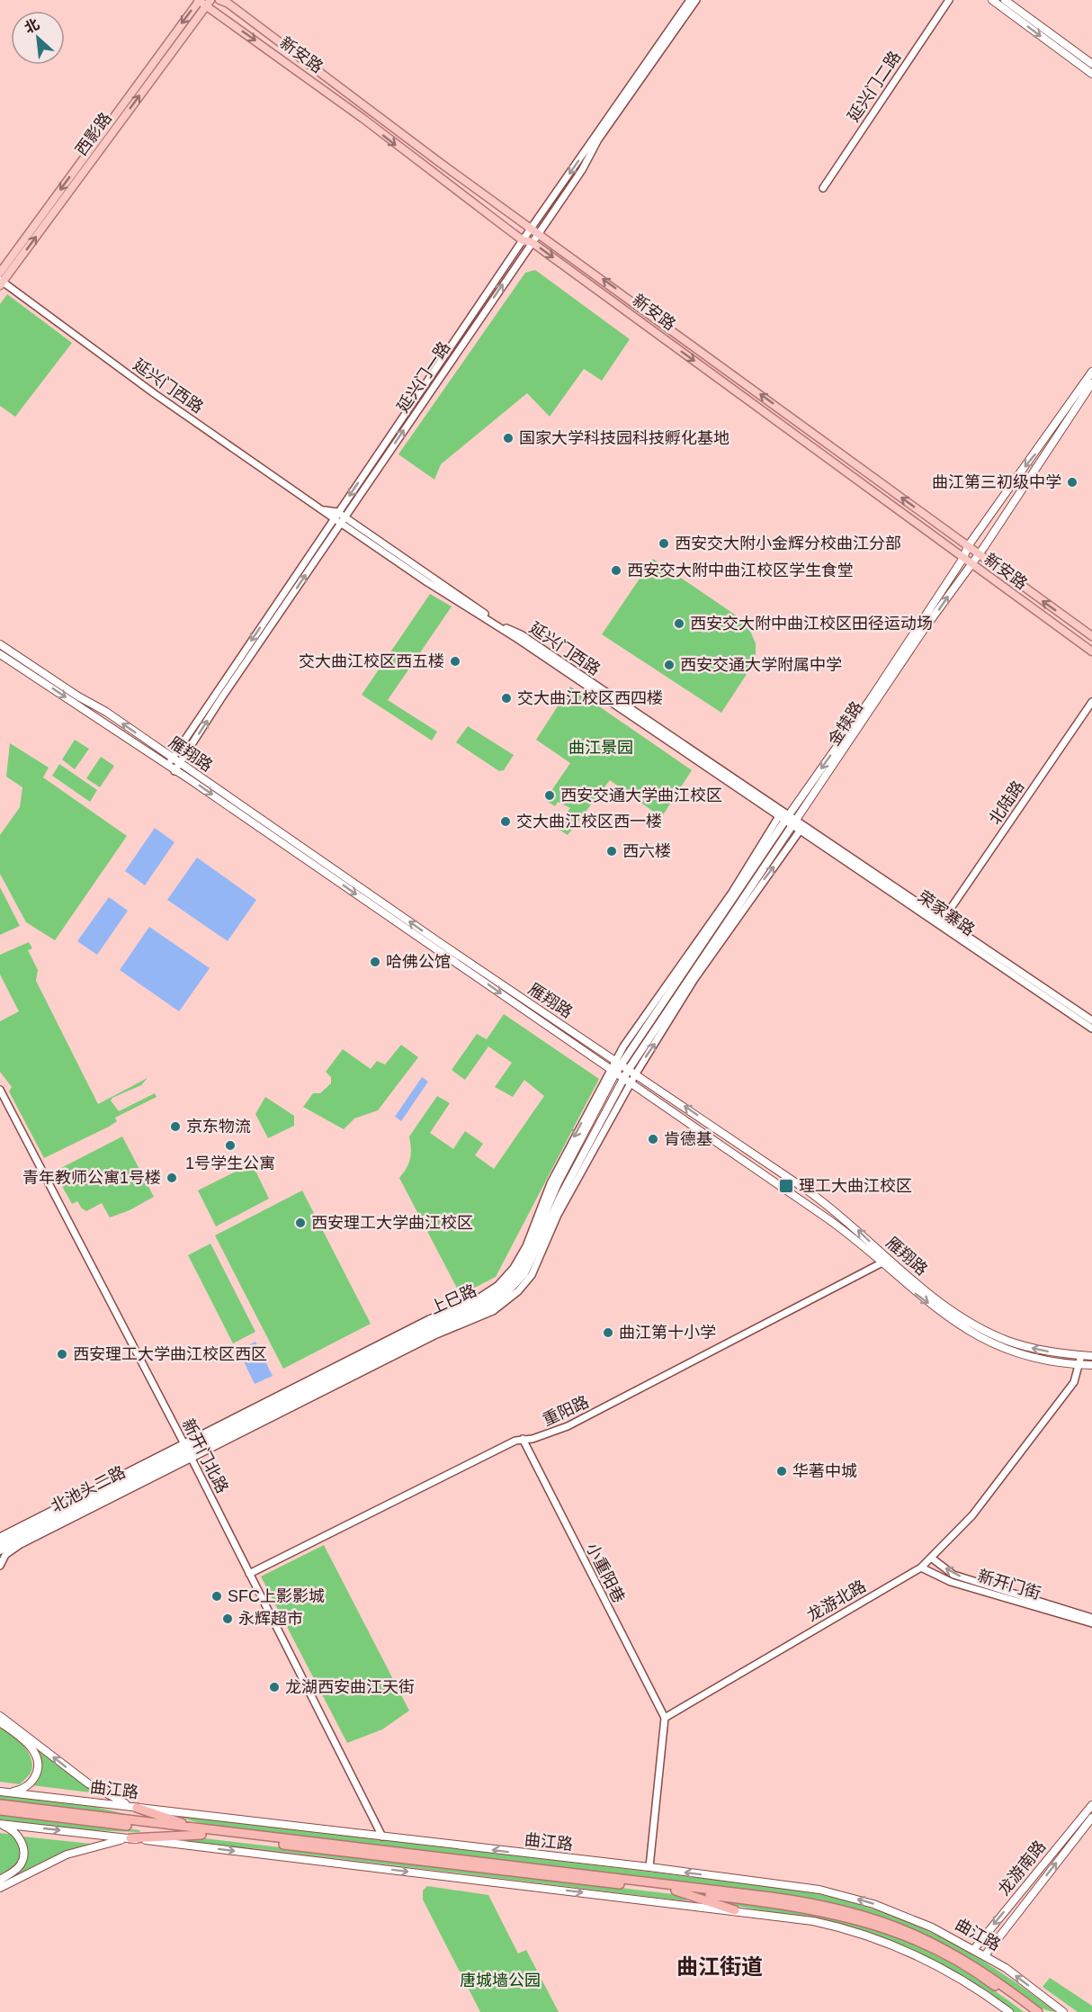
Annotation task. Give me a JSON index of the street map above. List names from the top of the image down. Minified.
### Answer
{"streets":{"highway":["曲江路"],"main road":["新安路","西影路","金犊路","雁翔路","上巳路","北池头二路","龙游南路"],"street":["延兴门二路","延兴门一路","延兴门西路","北陆路","荣家寨路","重阳路","新开门北路","小重阳巷","新开门街","龙游北路"]},"crossings":[["新安路","西影路"],["新安路","延兴门一路"],["新安路","金犊路"],["西影路","延兴门西路"],["延兴门一路","延兴门西路"],["延兴门一路","雁翔路"],["延兴门西路","金犊路"],["延兴门西路","荣家寨路"],["金犊路","雁翔路"],["金犊路","荣家寨路"],["金犊路","上巳路"],["雁翔路","上巳路"],["雁翔路","重阳路"],["雁翔路","龙游北路"],["北陆路","荣家寨路"],["上巳路","新开门北路"],["上巳路","北池头二路"],["重阳路","新开门北路"],["重阳路","小重阳巷"],["新开门北路","北池头二路"],["新开门北路","曲江路"],["小重阳巷","龙游北路"],["新开门街","龙游北路"],["曲江路","龙游南路"]],"districts":["曲江街道"],"parks":["曲江景园","唐城墙公园"],"places":{"other":["国家大学科技园科技孵化基地","曲江第三初级中学","西安交大附小金辉分校曲江分部","西安交大附中曲江校区学生食堂","西安交大附中曲江校区田径运动场","交大曲江校区西五楼","西安交通大学附属中学","交大曲江校区西四楼","西安交通大学曲江校区","交大曲江校区西一楼","西六楼","哈佛公馆","京东物流","肯德基","1号学生公寓","青年教师公寓1号楼","西安理工大学曲江校区","曲江第十小学","西安理工大学曲江校区西区","华著中城","SFC上影影城","永辉超市","龙湖西安曲江天街"],"transit":["理工大曲江校区"]},"north":"top left"}
